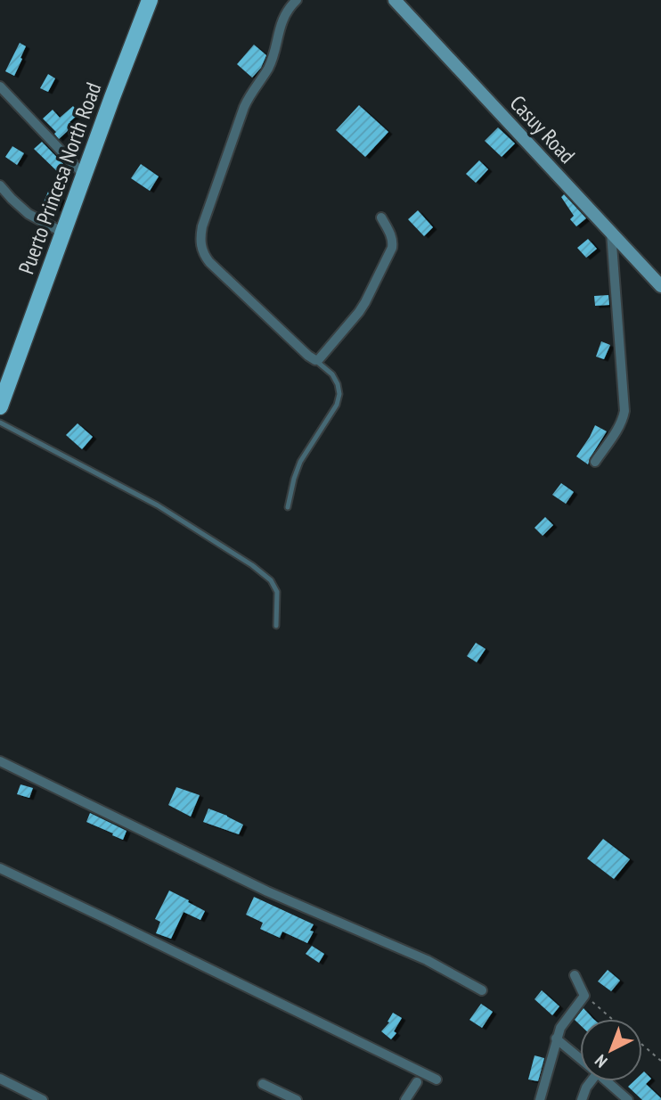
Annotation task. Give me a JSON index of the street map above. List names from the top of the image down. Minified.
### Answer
{"streets":{"main road":["Puerto Princesa North Road"],"street":["Casuy Road"]},"north":"bottom left"}
